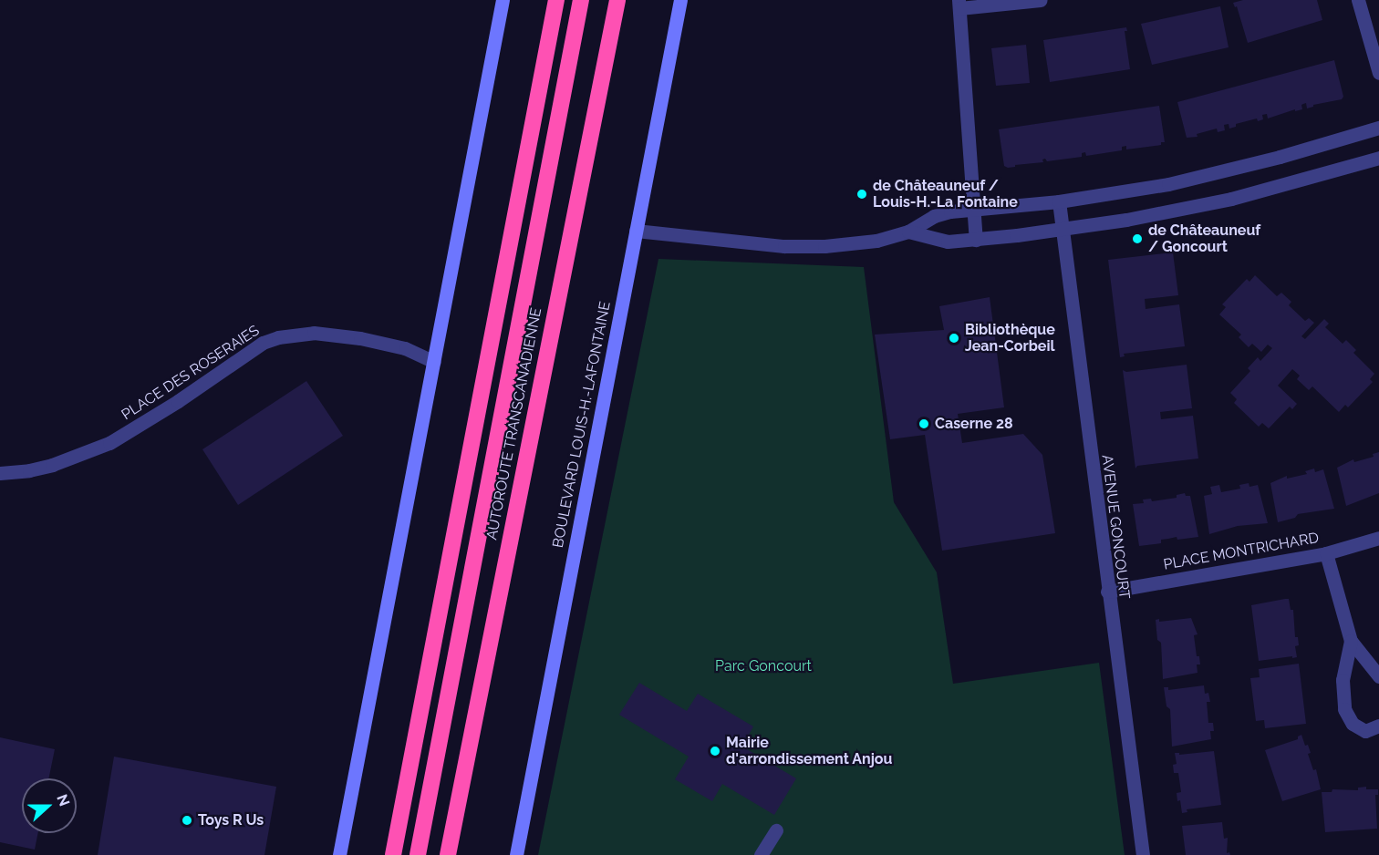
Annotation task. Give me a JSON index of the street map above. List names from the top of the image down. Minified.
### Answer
{"streets":{"highway":["AUTOROUTE TRANSCANADIENNE"],"main road":["BOULEVARD LOUIS-H.-LAFONTAINE"],"street":["PLACE DES ROSERAIES","AVENUE GONCOURT","PLACE MONTRICHARD"]},"crossings":[["AVENUE GONCOURT","PLACE MONTRICHARD"]],"parks":["Parc Goncourt"],"places":["de Châteauneuf / Louis-H.-La Fontaine","de Châteauneuf / Goncourt","Bibliothèque Jean-Corbeil","Caserne 28","Mairie d'arrondissement Anjou","Toys R Us"],"north":"right"}
